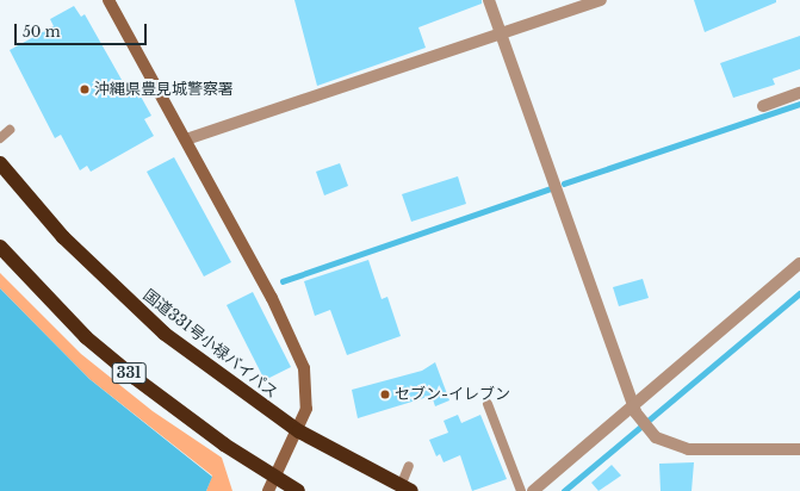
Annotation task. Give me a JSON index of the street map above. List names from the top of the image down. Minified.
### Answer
{"streets":{"highway":["国道331号小禄バイパス","331"]},"places":["沖縄県豊見城警察署","セブン-イレブン"],"scale_bar":"50 m"}
